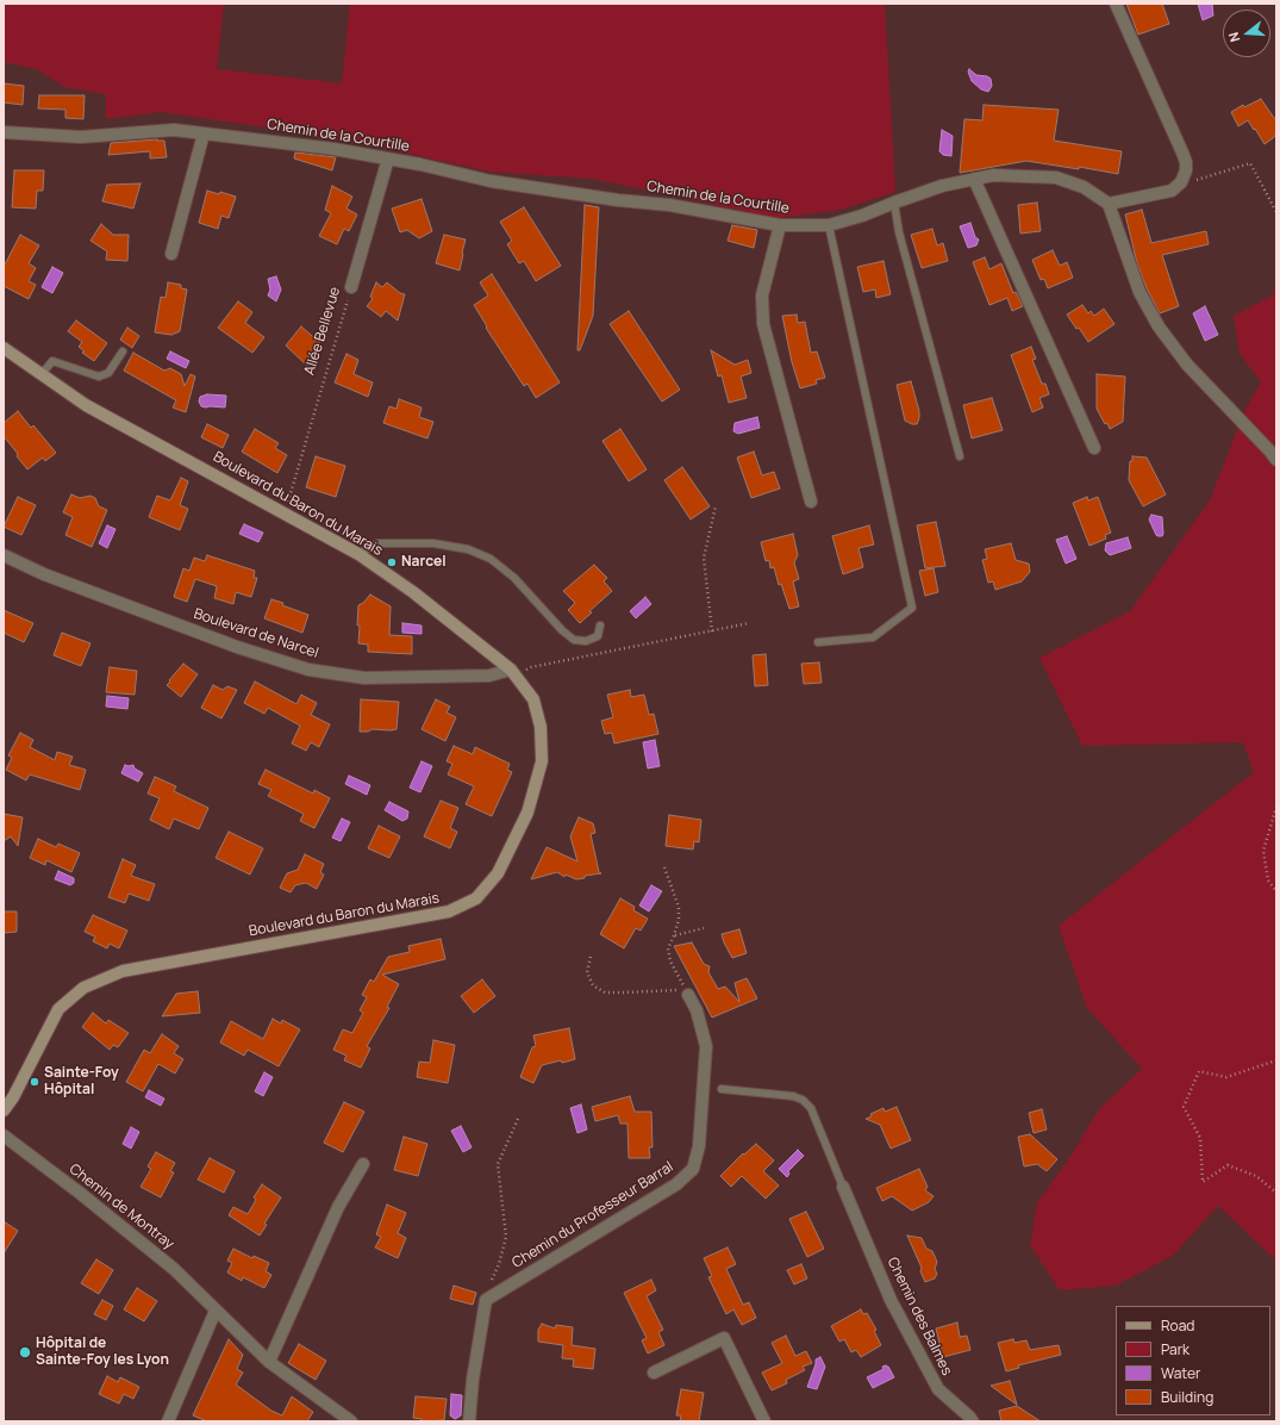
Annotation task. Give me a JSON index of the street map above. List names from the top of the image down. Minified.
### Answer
{"streets":{"street":["Chemin de la Courtille","Allée Bellevue","Boulevard du Baron du Marais","Boulevard de Narcel","Chemin de Montray","Chemin du Professeur Barral","Chemin des Balmes"]},"crossings":[["Chemin de la Courtille","Allée Bellevue"],["Allée Bellevue","Boulevard du Baron du Marais"],["Boulevard du Baron du Marais","Boulevard de Narcel"]],"places":["Narcel","Sainte-Foy Hôpital","Hôpital de Sainte-Foy les Lyon"],"legend":["Road","Park","Water","Building"],"north":"left"}
